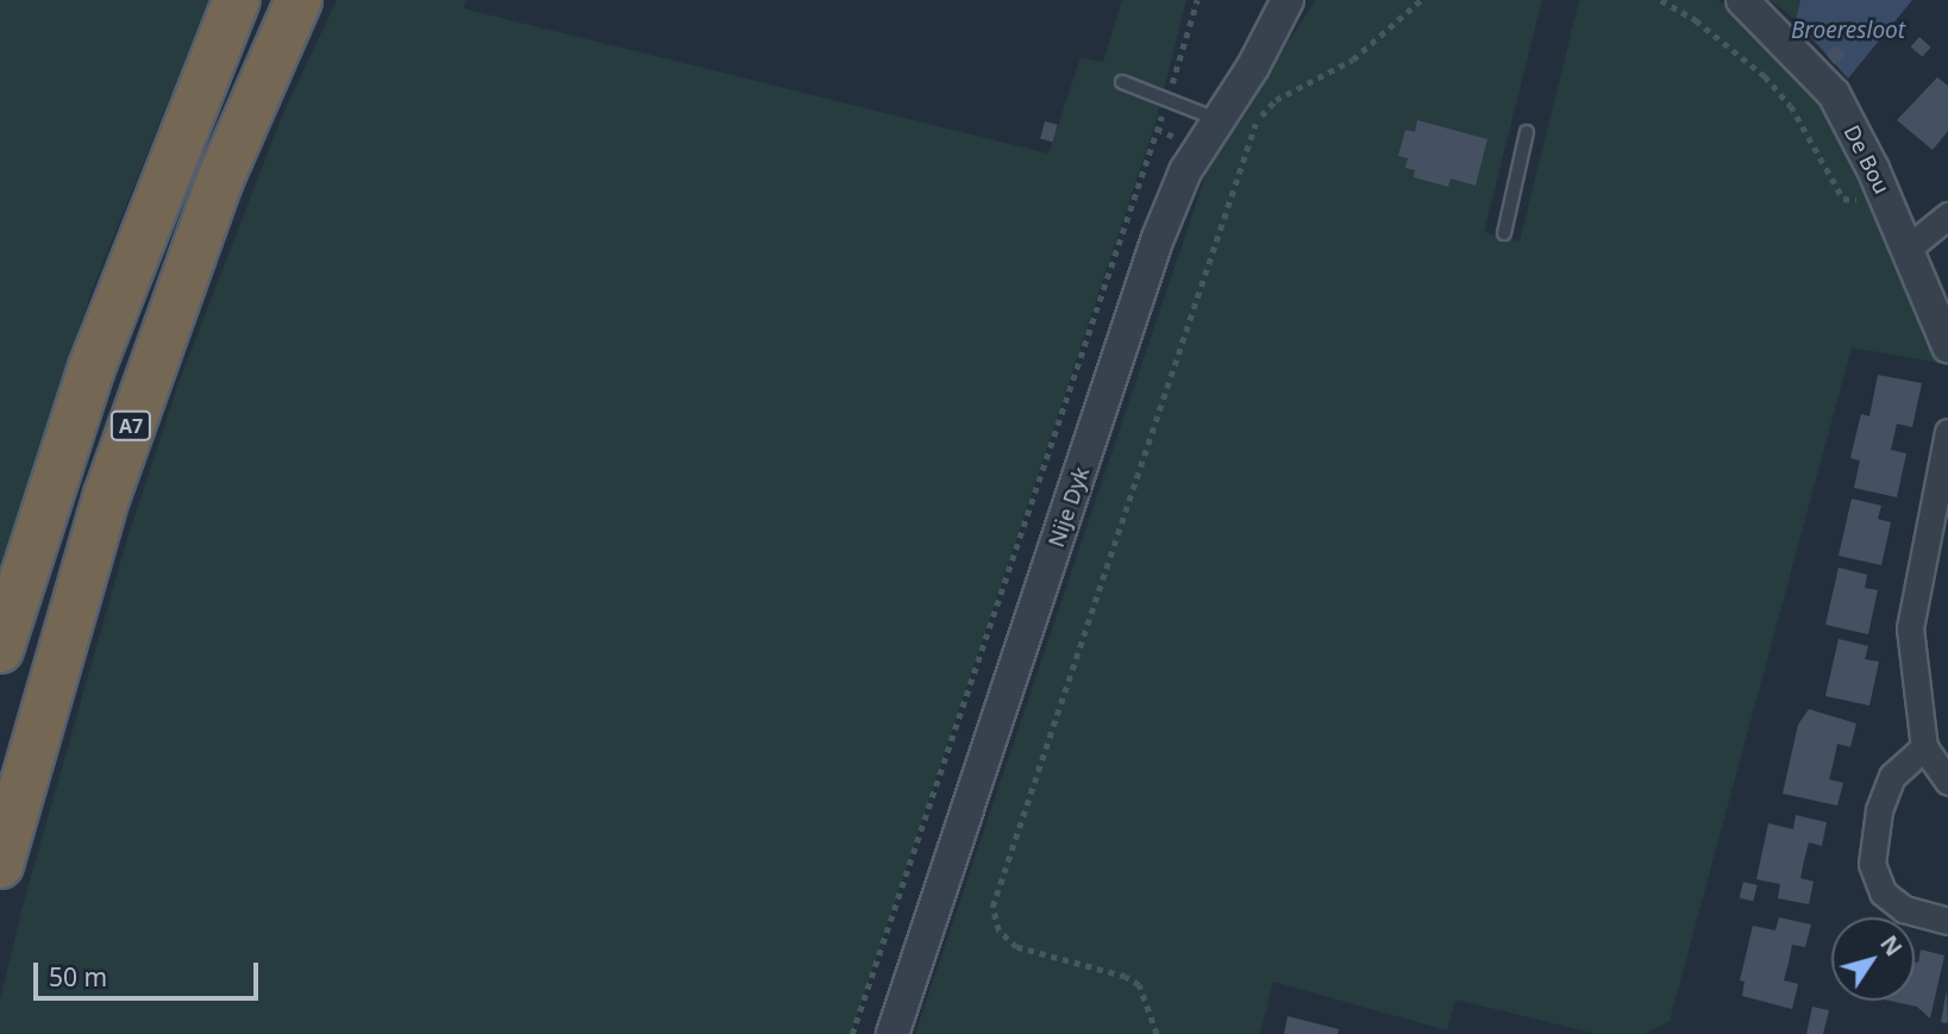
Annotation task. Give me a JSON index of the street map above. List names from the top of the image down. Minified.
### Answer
{"streets":{"highway":["A7"],"street":["De Bou","Nije Dyk"]},"water":["Broeresloot"],"scale_bar":"50 m","north":"top right"}
